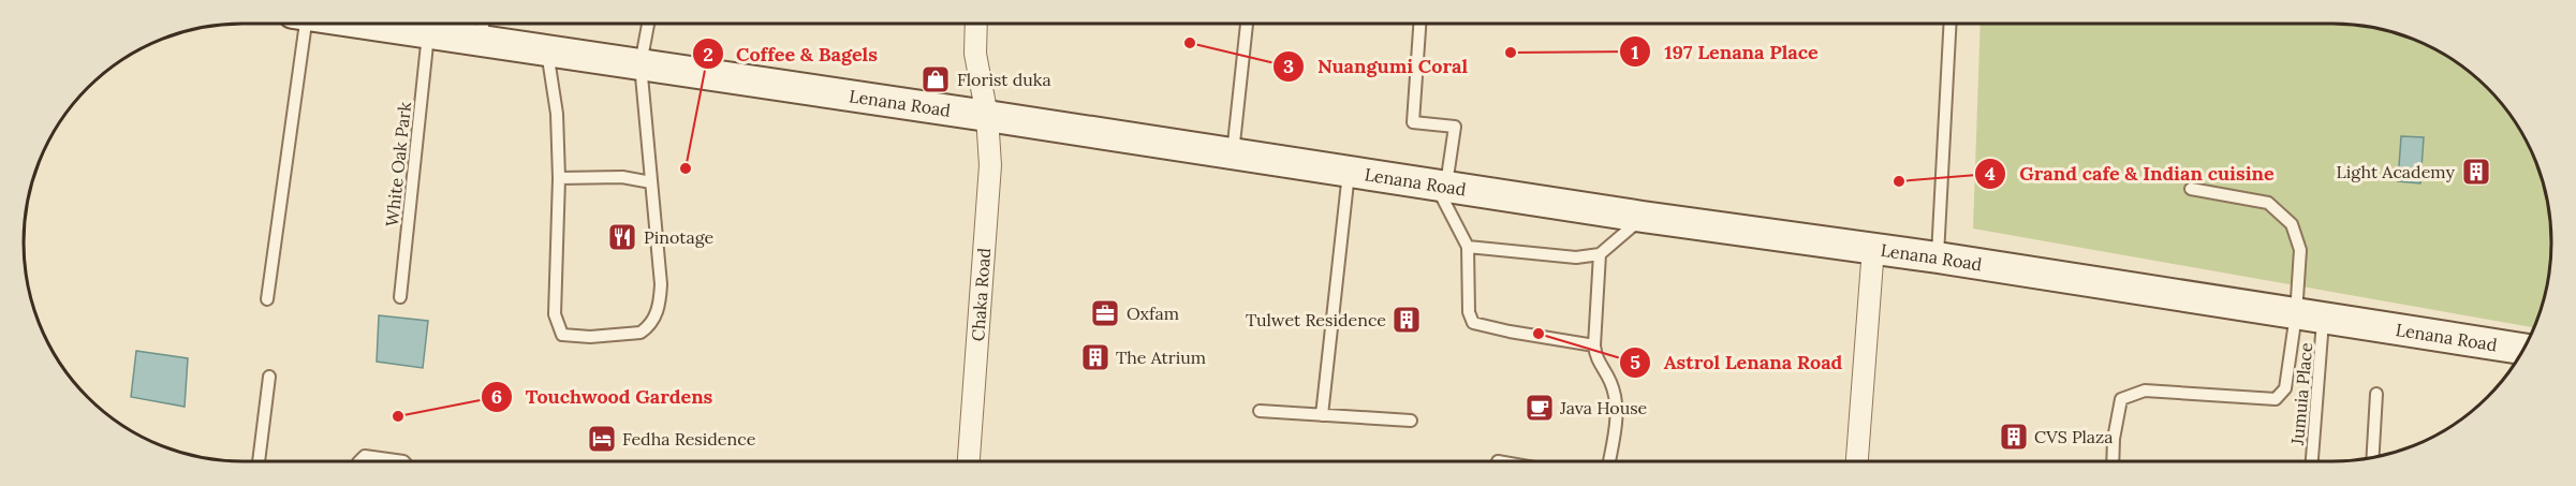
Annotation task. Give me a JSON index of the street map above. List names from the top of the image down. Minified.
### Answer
{"streets":{"street":["Lenana Road","Chaka Road"],"lane":["White Oak Park","Jumuia Place"]},"crossings":[["Lenana Road","White Oak Park"],["Lenana Road","Chaka Road"],["Lenana Road","Jumuia Place"]],"places":{"other":["Nuangumi Coral","197 Lenana Place","Coffee & Bagels","Grand cafe & Indian cuisine","Astrol Lenana Road","Touchwood Gardens"],"shop":["Florist duka"],"building":["Light Academy","Tulwet Residence","The Atrium","CVS Plaza"],"restaurant":["Pinotage"],"office":["Oxfam"],"cafe":["Java House"],"hotel":["Fedha Residence"]}}
